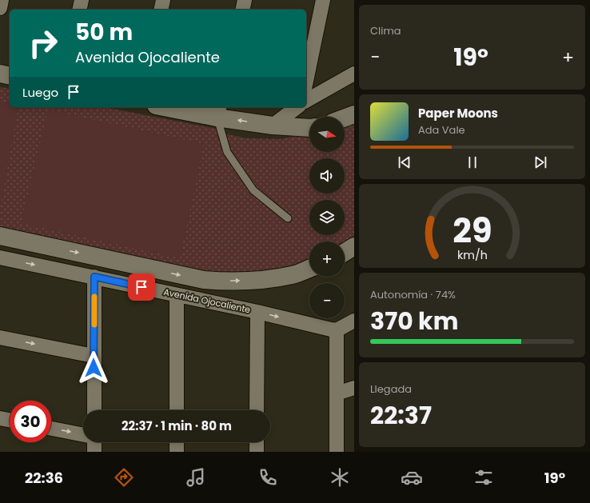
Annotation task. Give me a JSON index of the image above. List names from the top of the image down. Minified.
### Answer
{"streets":{"street":["Avenida Ojocaliente"]},"north":"right","page":{"tile":["Clima",["Autonomía · 74%","370 km"],["Llegada","22:37"]],"turn":["50 m","Avenida Ojocaliente"],"heat":["−","19°","+"],"then":"Luego","song":["Paper Moons","Ada Vale"],"map_buttons":["+","−"],"limit":"30","trip":"22:37 · 1 min · 80 m","tabs":["22:36","19°"],"gauge":["29","km/h"]}}
